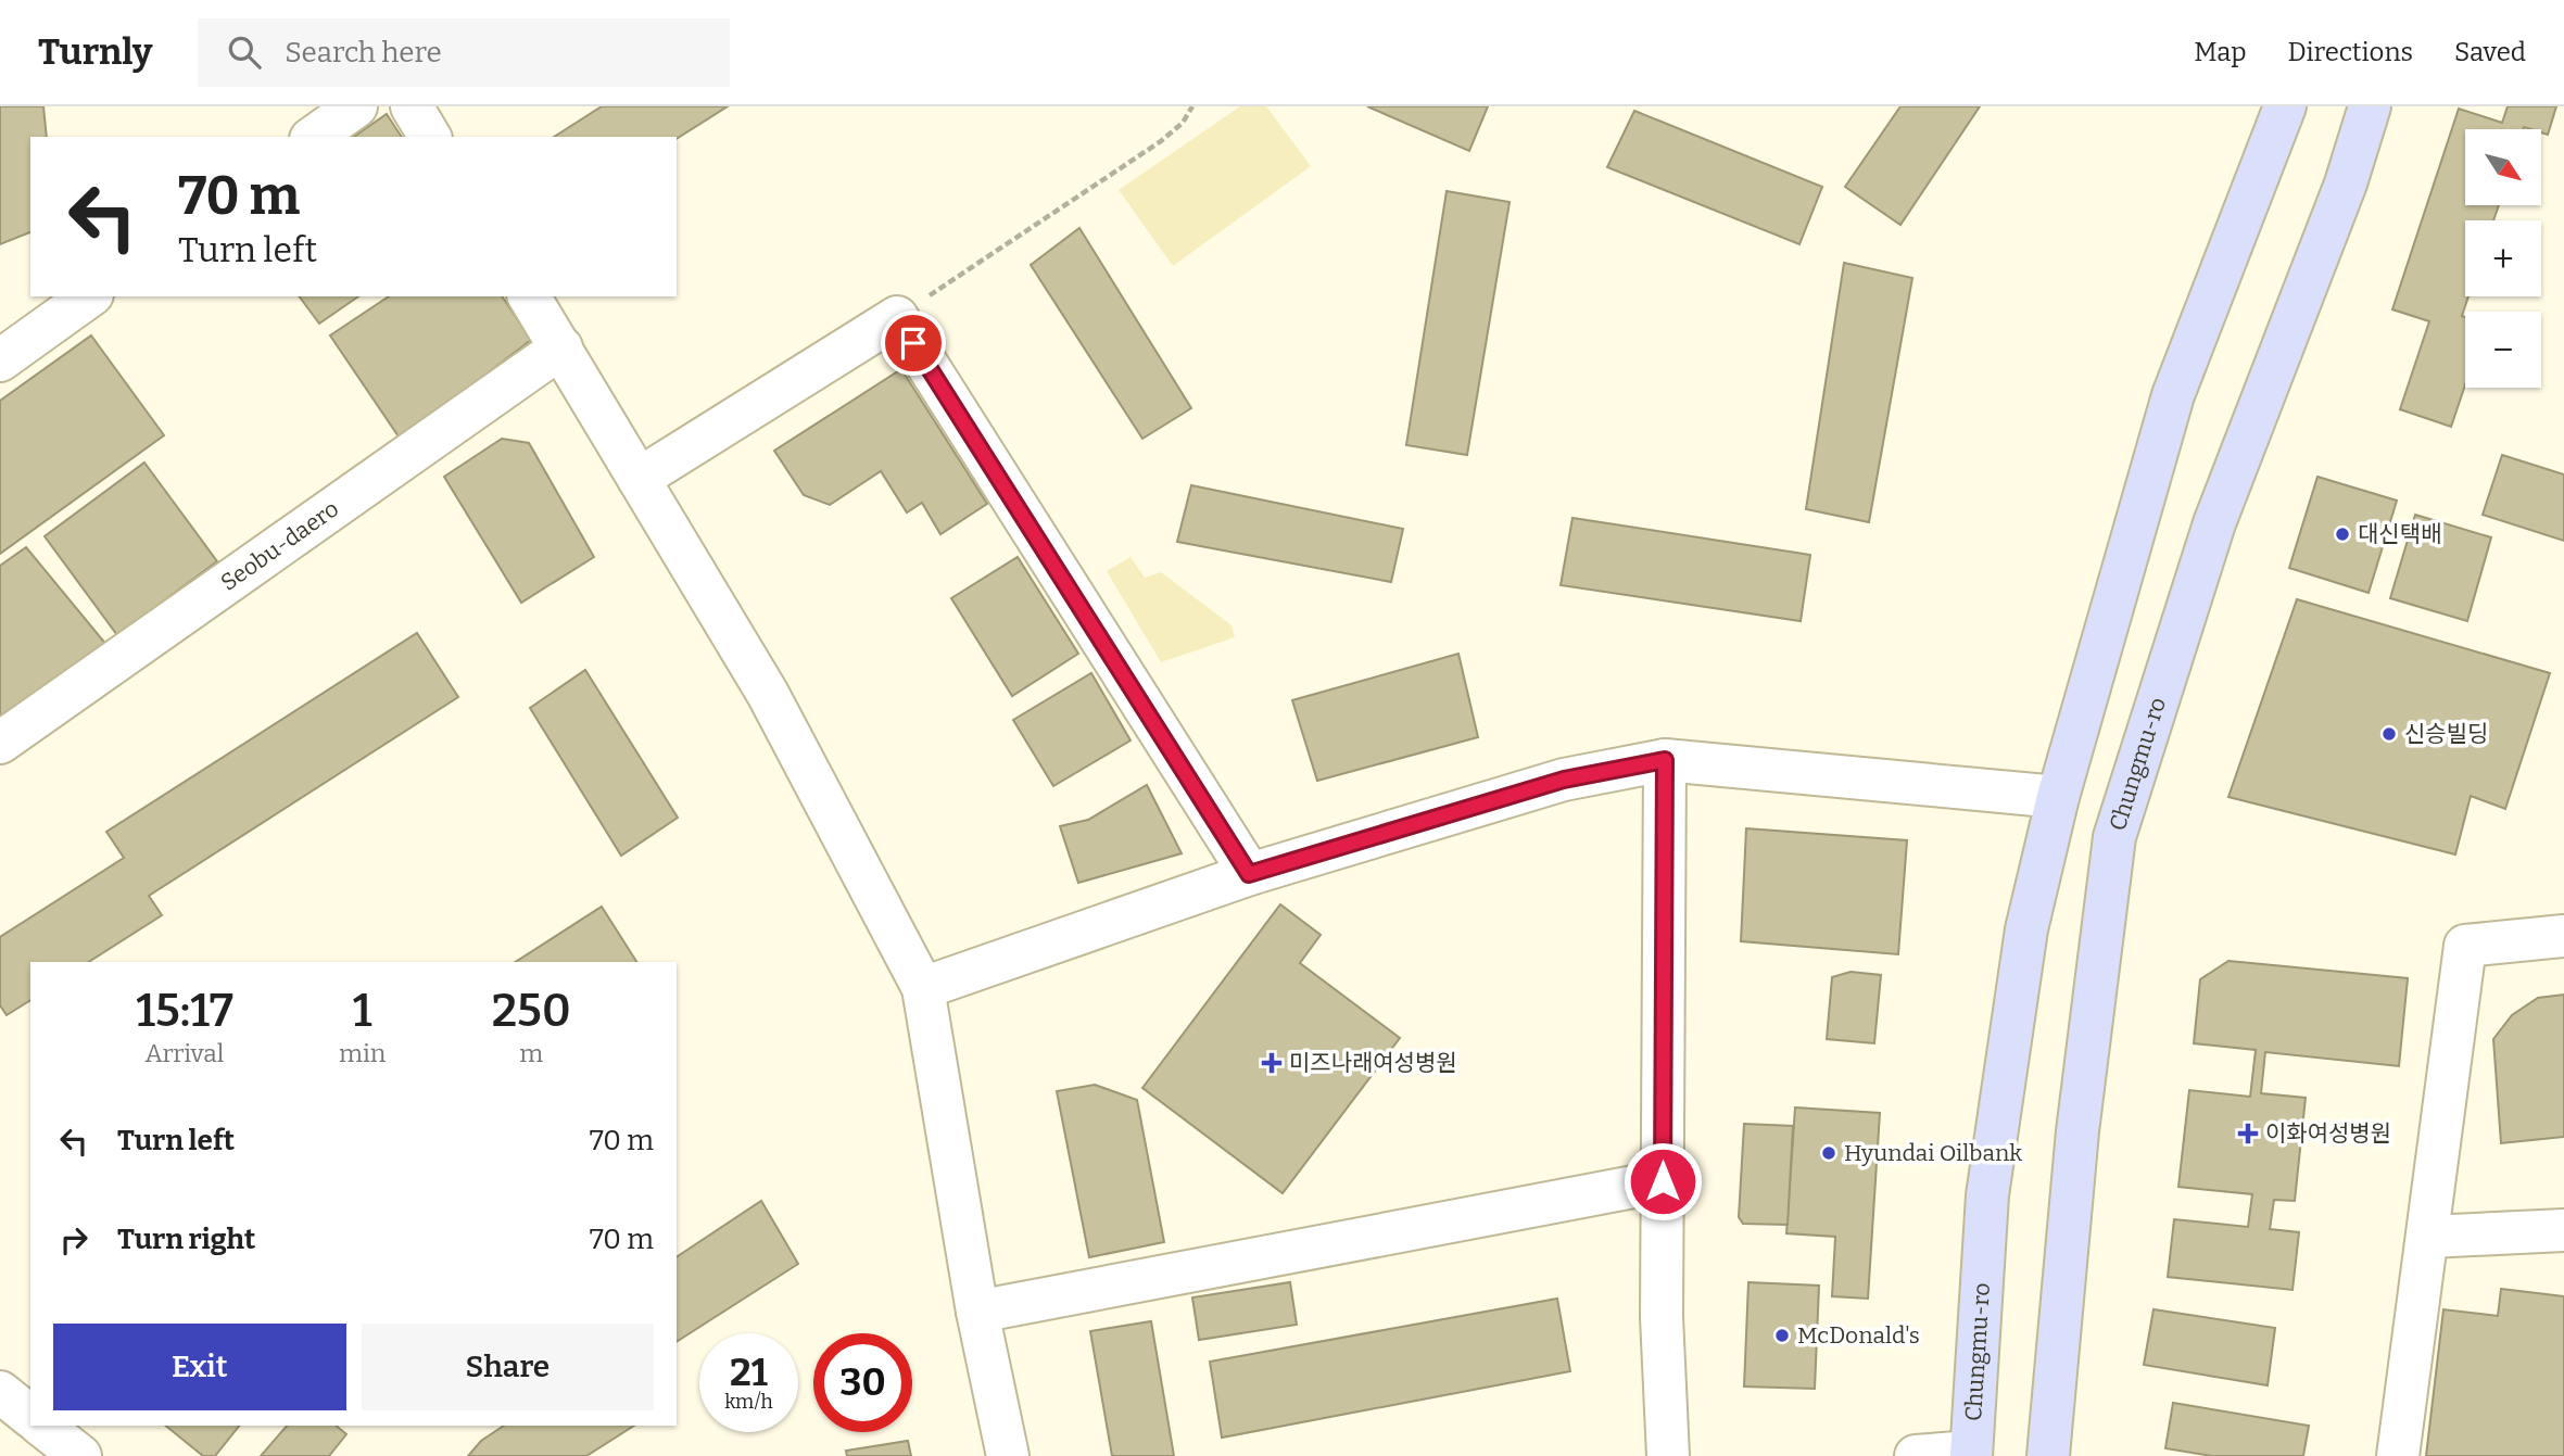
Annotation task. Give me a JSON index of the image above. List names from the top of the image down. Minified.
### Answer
{"streets":{"main road":["Chungmu-ro"],"street":["Seobu-daero"]},"places":{"other":["대신택배","신승빌딩","Hyundai Oilbank","McDonald's"],"health":["미즈나래여성병원","이화여성병원"]},"north":"bottom right","page":{"header":"Turnly","search":"Search here","nav":["Map","Directions","Saved"],"map_buttons":["+","−"],"turn":["70 m","Turn left"],"eta":["15:17","Arrival","1","min","250","m"],"list":[{"name":"Turn left","value":"70 m"},{"name":"Turn right","value":"70 m"}],"buttons":["Exit","Share"],"speed":"21 km/h","limit":"30"}}
